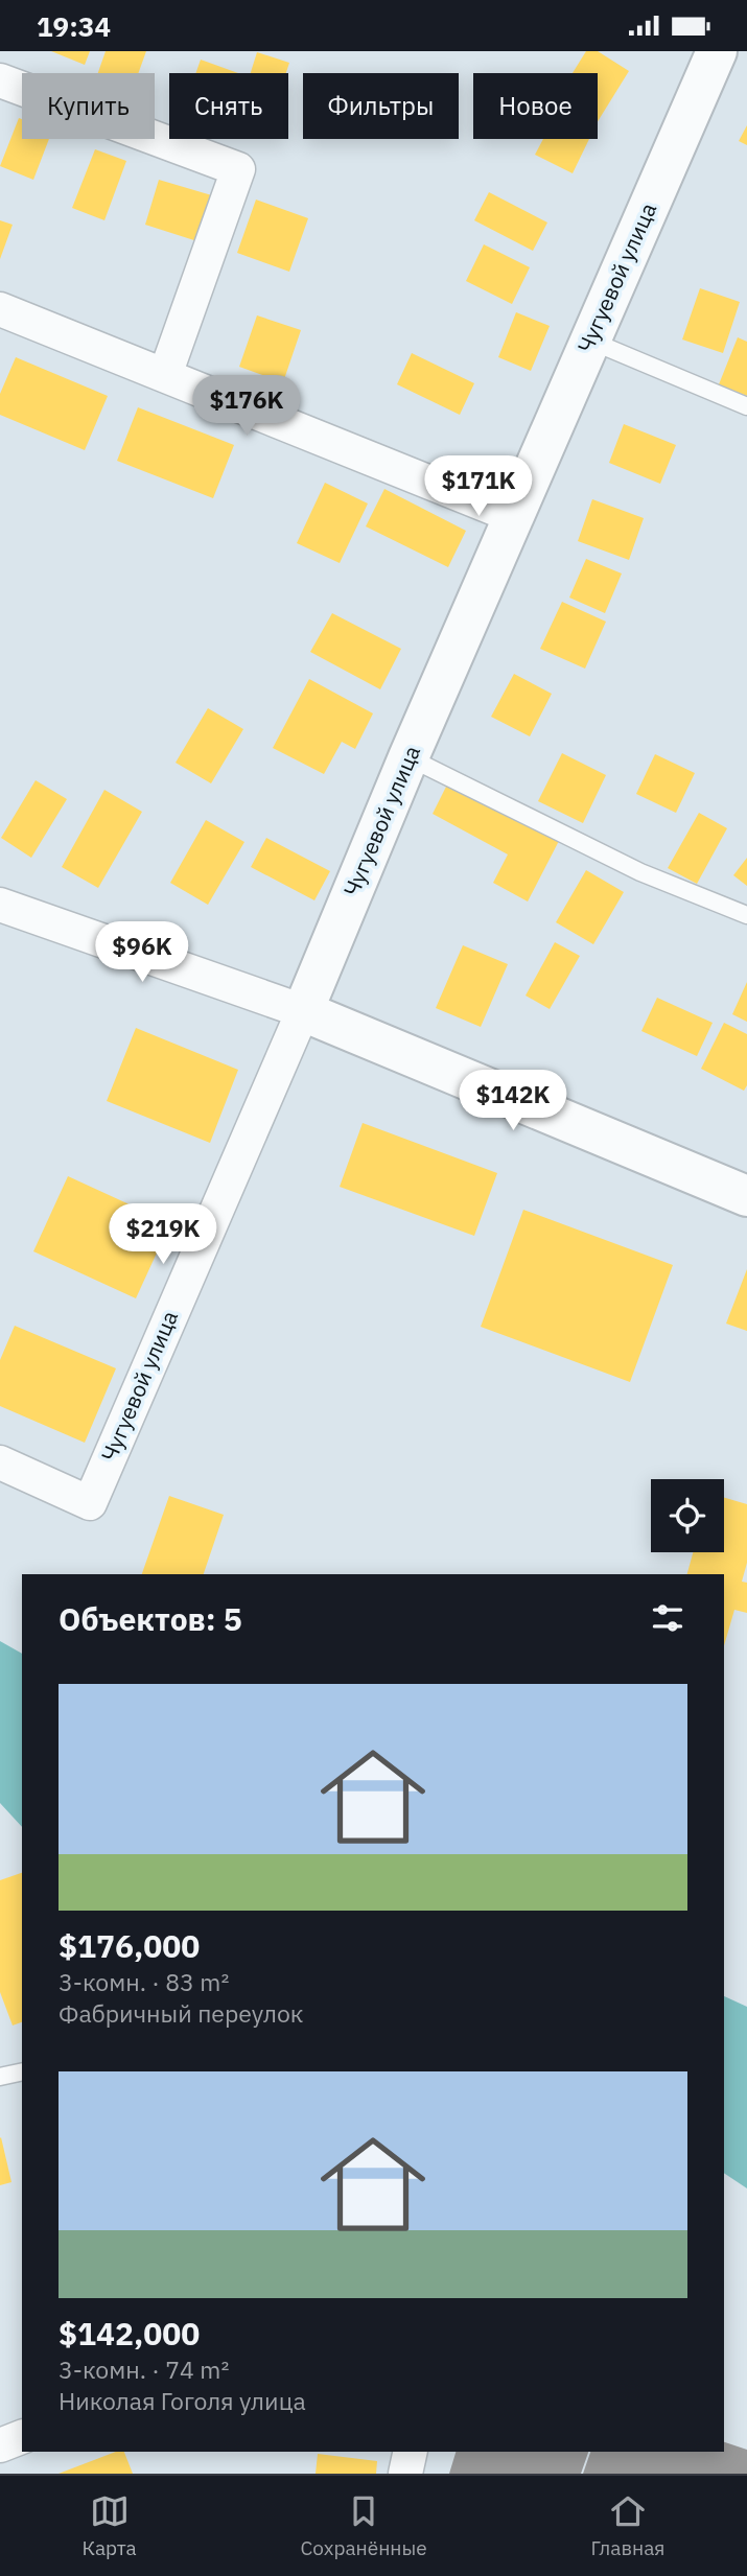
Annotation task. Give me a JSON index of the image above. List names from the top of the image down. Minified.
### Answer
{"streets":{"street":["Чугуевой улица"]},"page":{"status":"19:34","chip":["Купить","Снять","Фильтры","Новое"],"price":["$176K","$171K","$96K","$142K","$219K"],"heading":"Объектов: 5","list":[{"name":"$176,000","note":"3-комн. · 83 m² · Фабричный переулок"},{"name":"$142,000","note":"3-комн. · 74 m² · Николая Гоголя улица"}],"tabs":["Карта","Сохранённые","Главная"]}}
